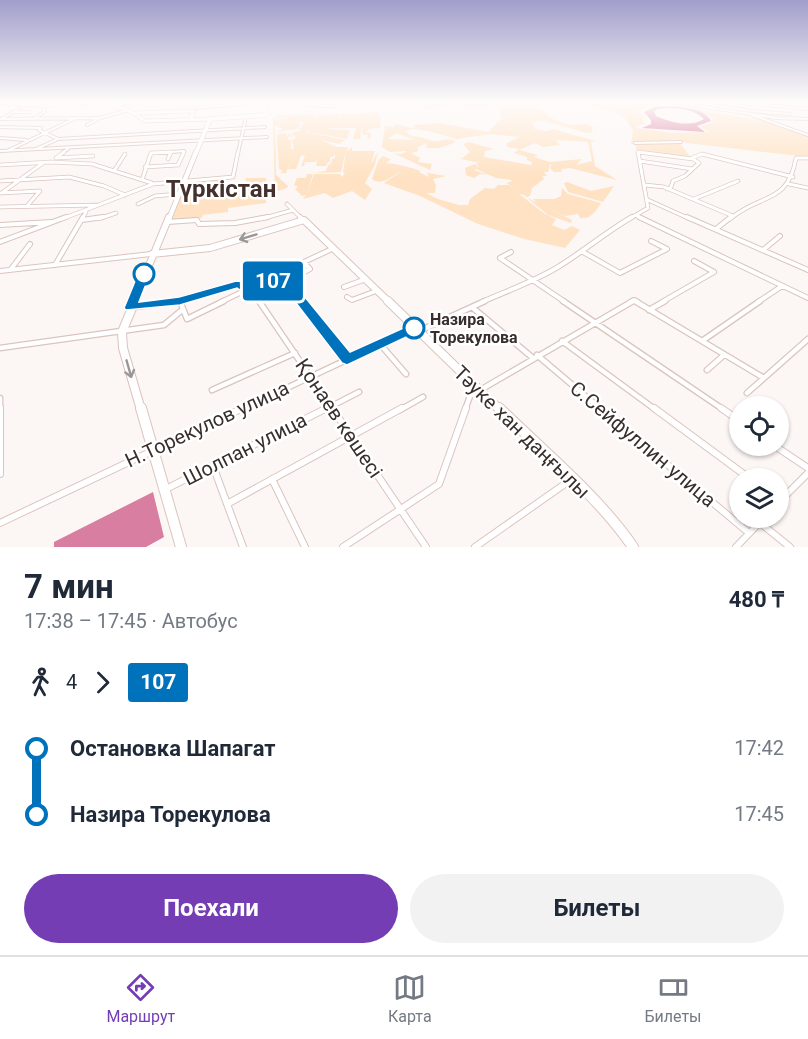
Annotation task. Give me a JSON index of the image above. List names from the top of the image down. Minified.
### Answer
{"streets":{"main road":["Тәуке хан даңғылы"],"street":["Қонаев көшесі","Н.Торекулов улица","С.Сейфуллин улица","Шолпан улица"]},"crossings":[["Қонаев көшесі","Н.Торекулов улица"],["Қонаев көшесі","Шолпан улица"],["Н.Торекулов улица","Тәуке хан даңғылы"],["Н.Торекулов улица","С.Сейфуллин улица"]],"districts":["Түркістан"],"places":["Назира Торекулова"],"lines":["bus line 107"],"page":{"on_map":"107","heading":["7 мин","17:38 – 17:45 · Автобус","480 ₸"],"legs":["4","107"],"list":[{"name":"Остановка Шапагат","value":"17:42"},{"name":"Назира Торекулова","value":"17:45"}],"buttons":["Поехали","Билеты"],"tabs":["Маршрут","Карта","Билеты"]}}
